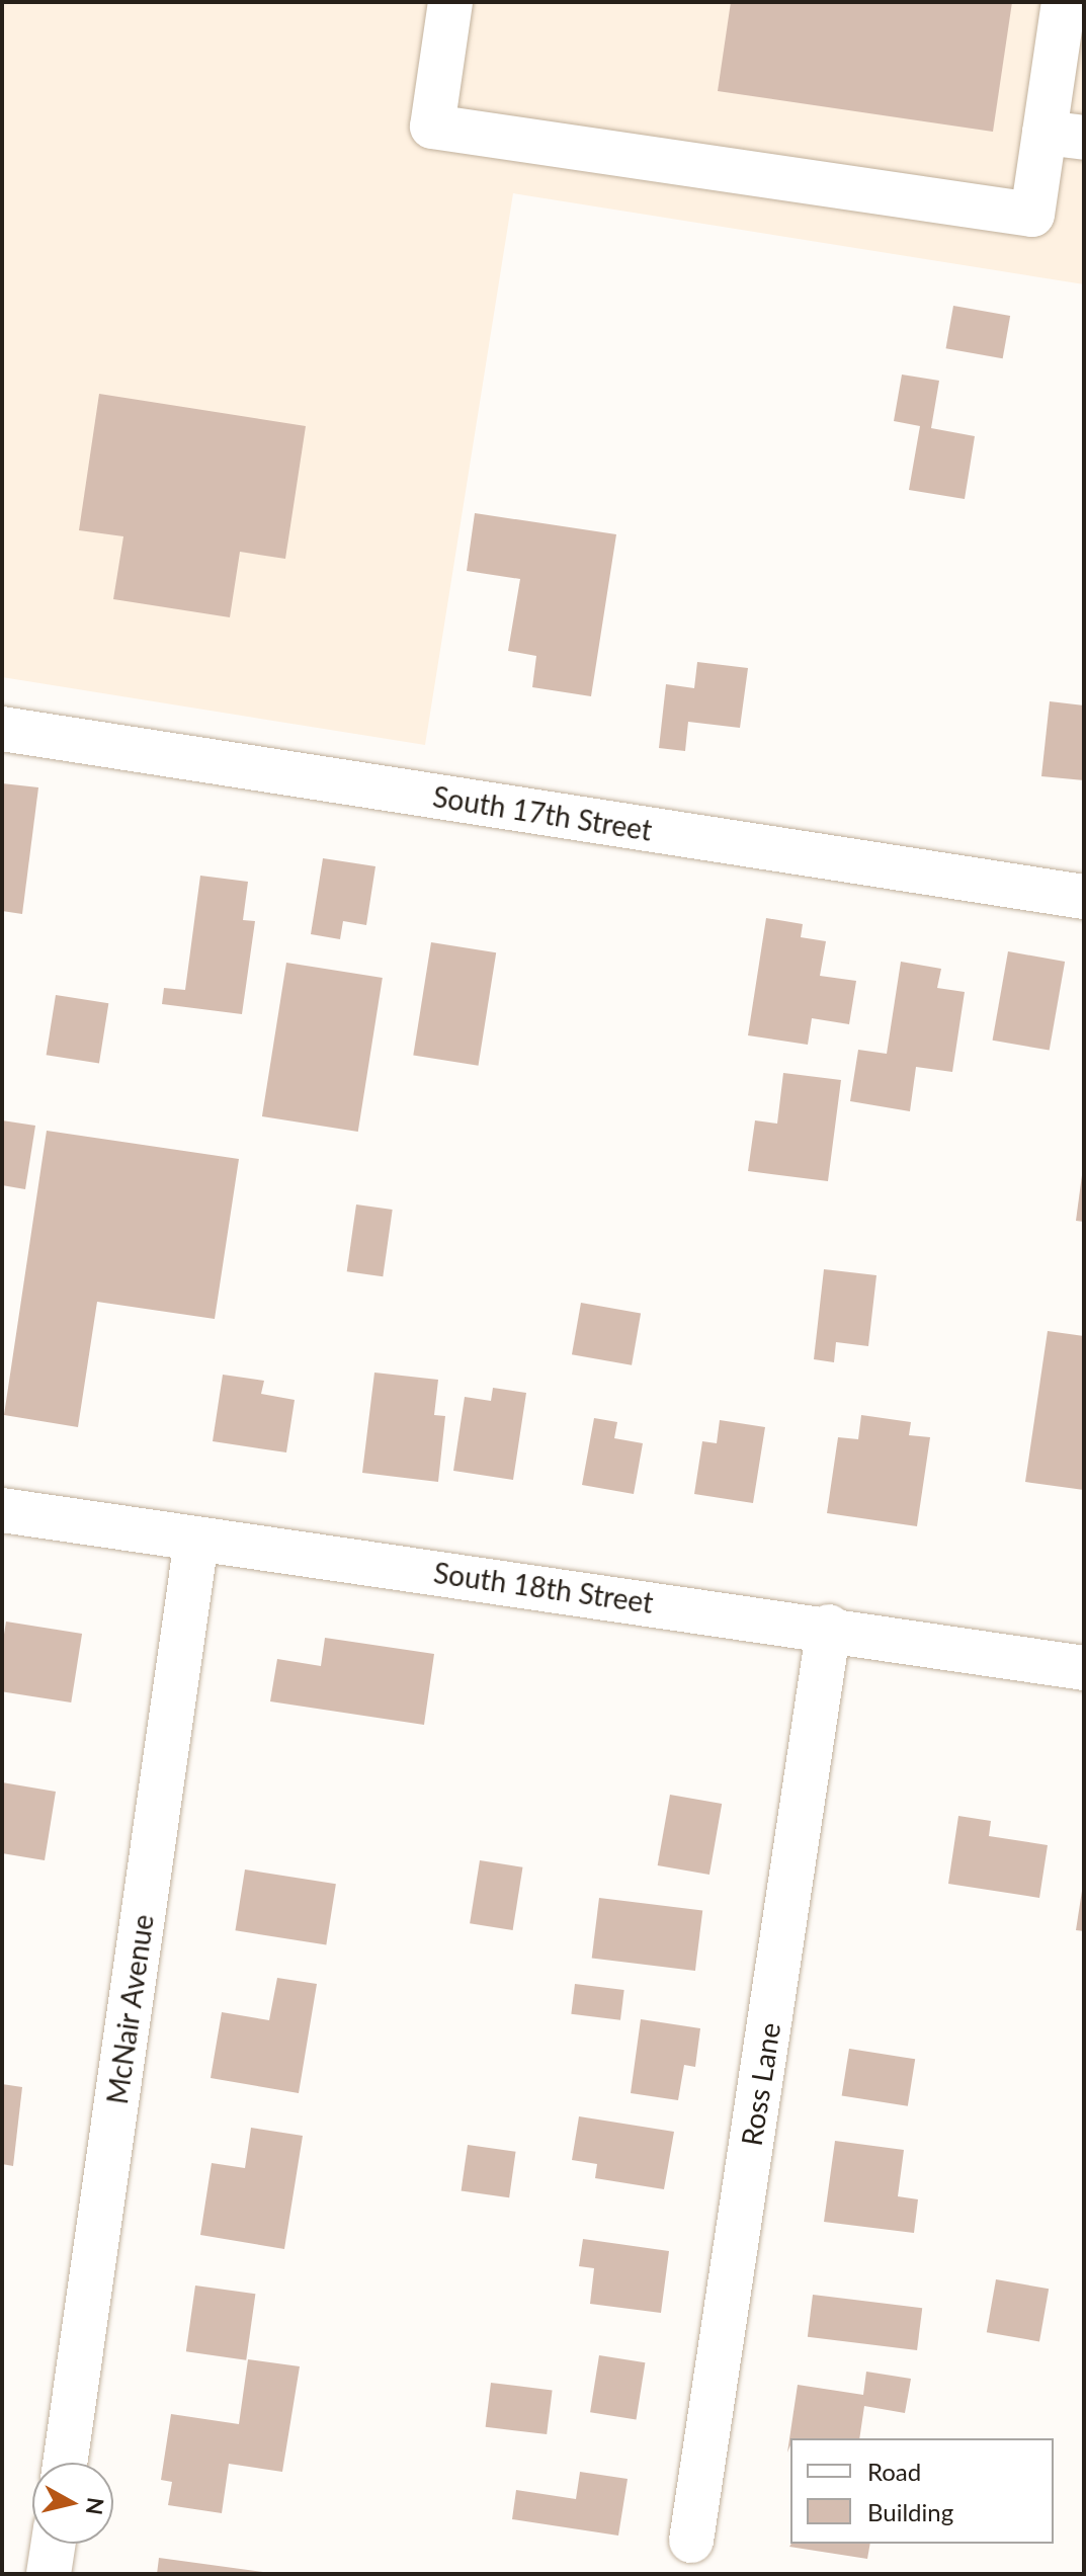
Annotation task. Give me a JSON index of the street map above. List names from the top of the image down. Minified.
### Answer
{"streets":{"street":["South 17th Street","South 18th Street","McNair Avenue","Ross Lane"]},"crossings":[["South 18th Street","McNair Avenue"],["South 18th Street","Ross Lane"]],"legend":["Road","Building"],"north":"right"}
